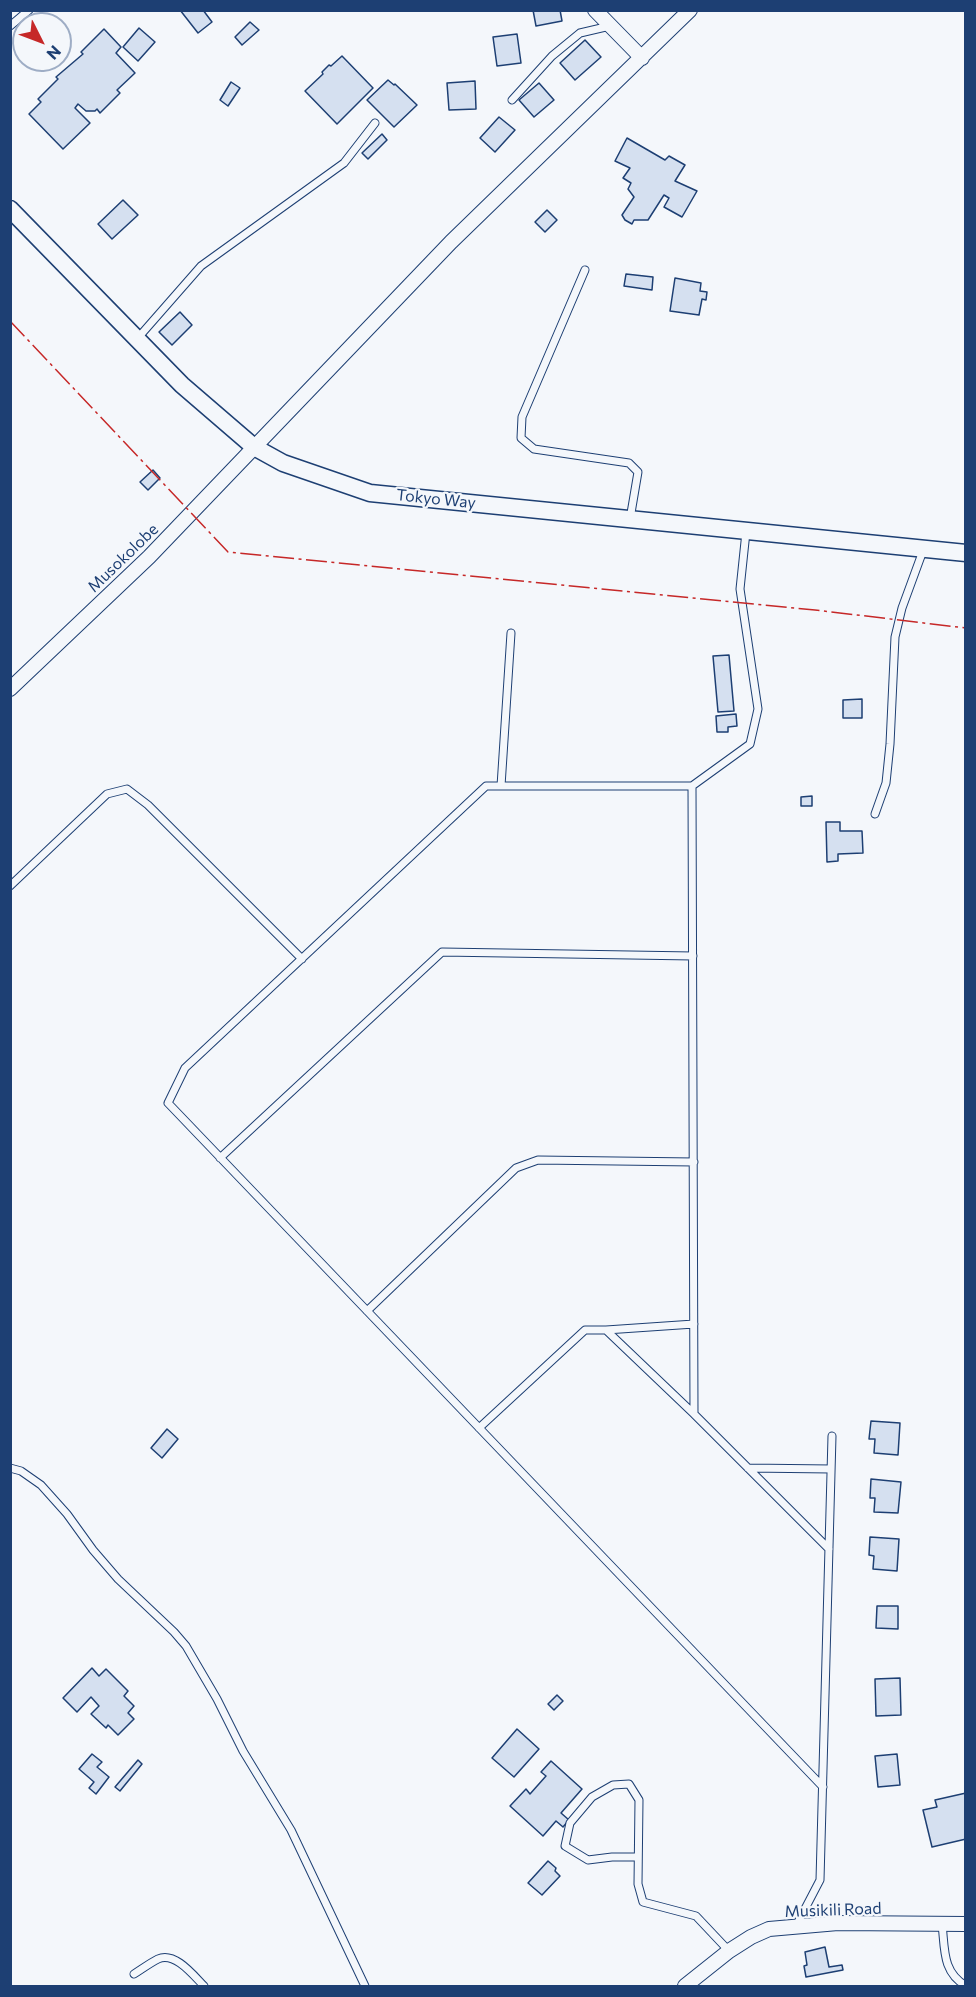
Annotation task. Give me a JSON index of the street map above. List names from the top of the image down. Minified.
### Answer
{"streets":{"street":["Tokyo Way","Musokolobe","Musikili Road"]},"crossings":[["Tokyo Way","Musokolobe"]],"north":"bottom right"}
